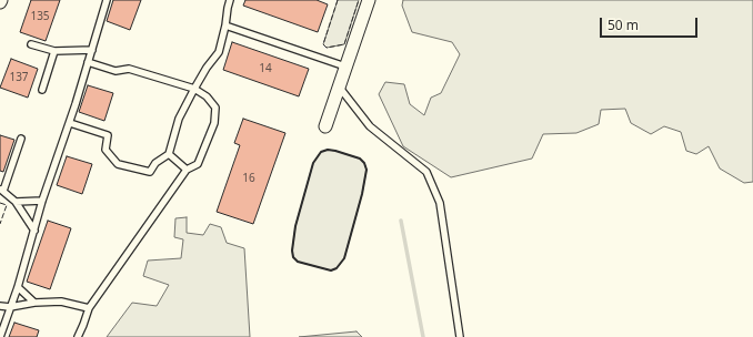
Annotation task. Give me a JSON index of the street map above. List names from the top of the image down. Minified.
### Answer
{"house_numbers":["135","14","137","16"],"scale_bar":"50 m"}
